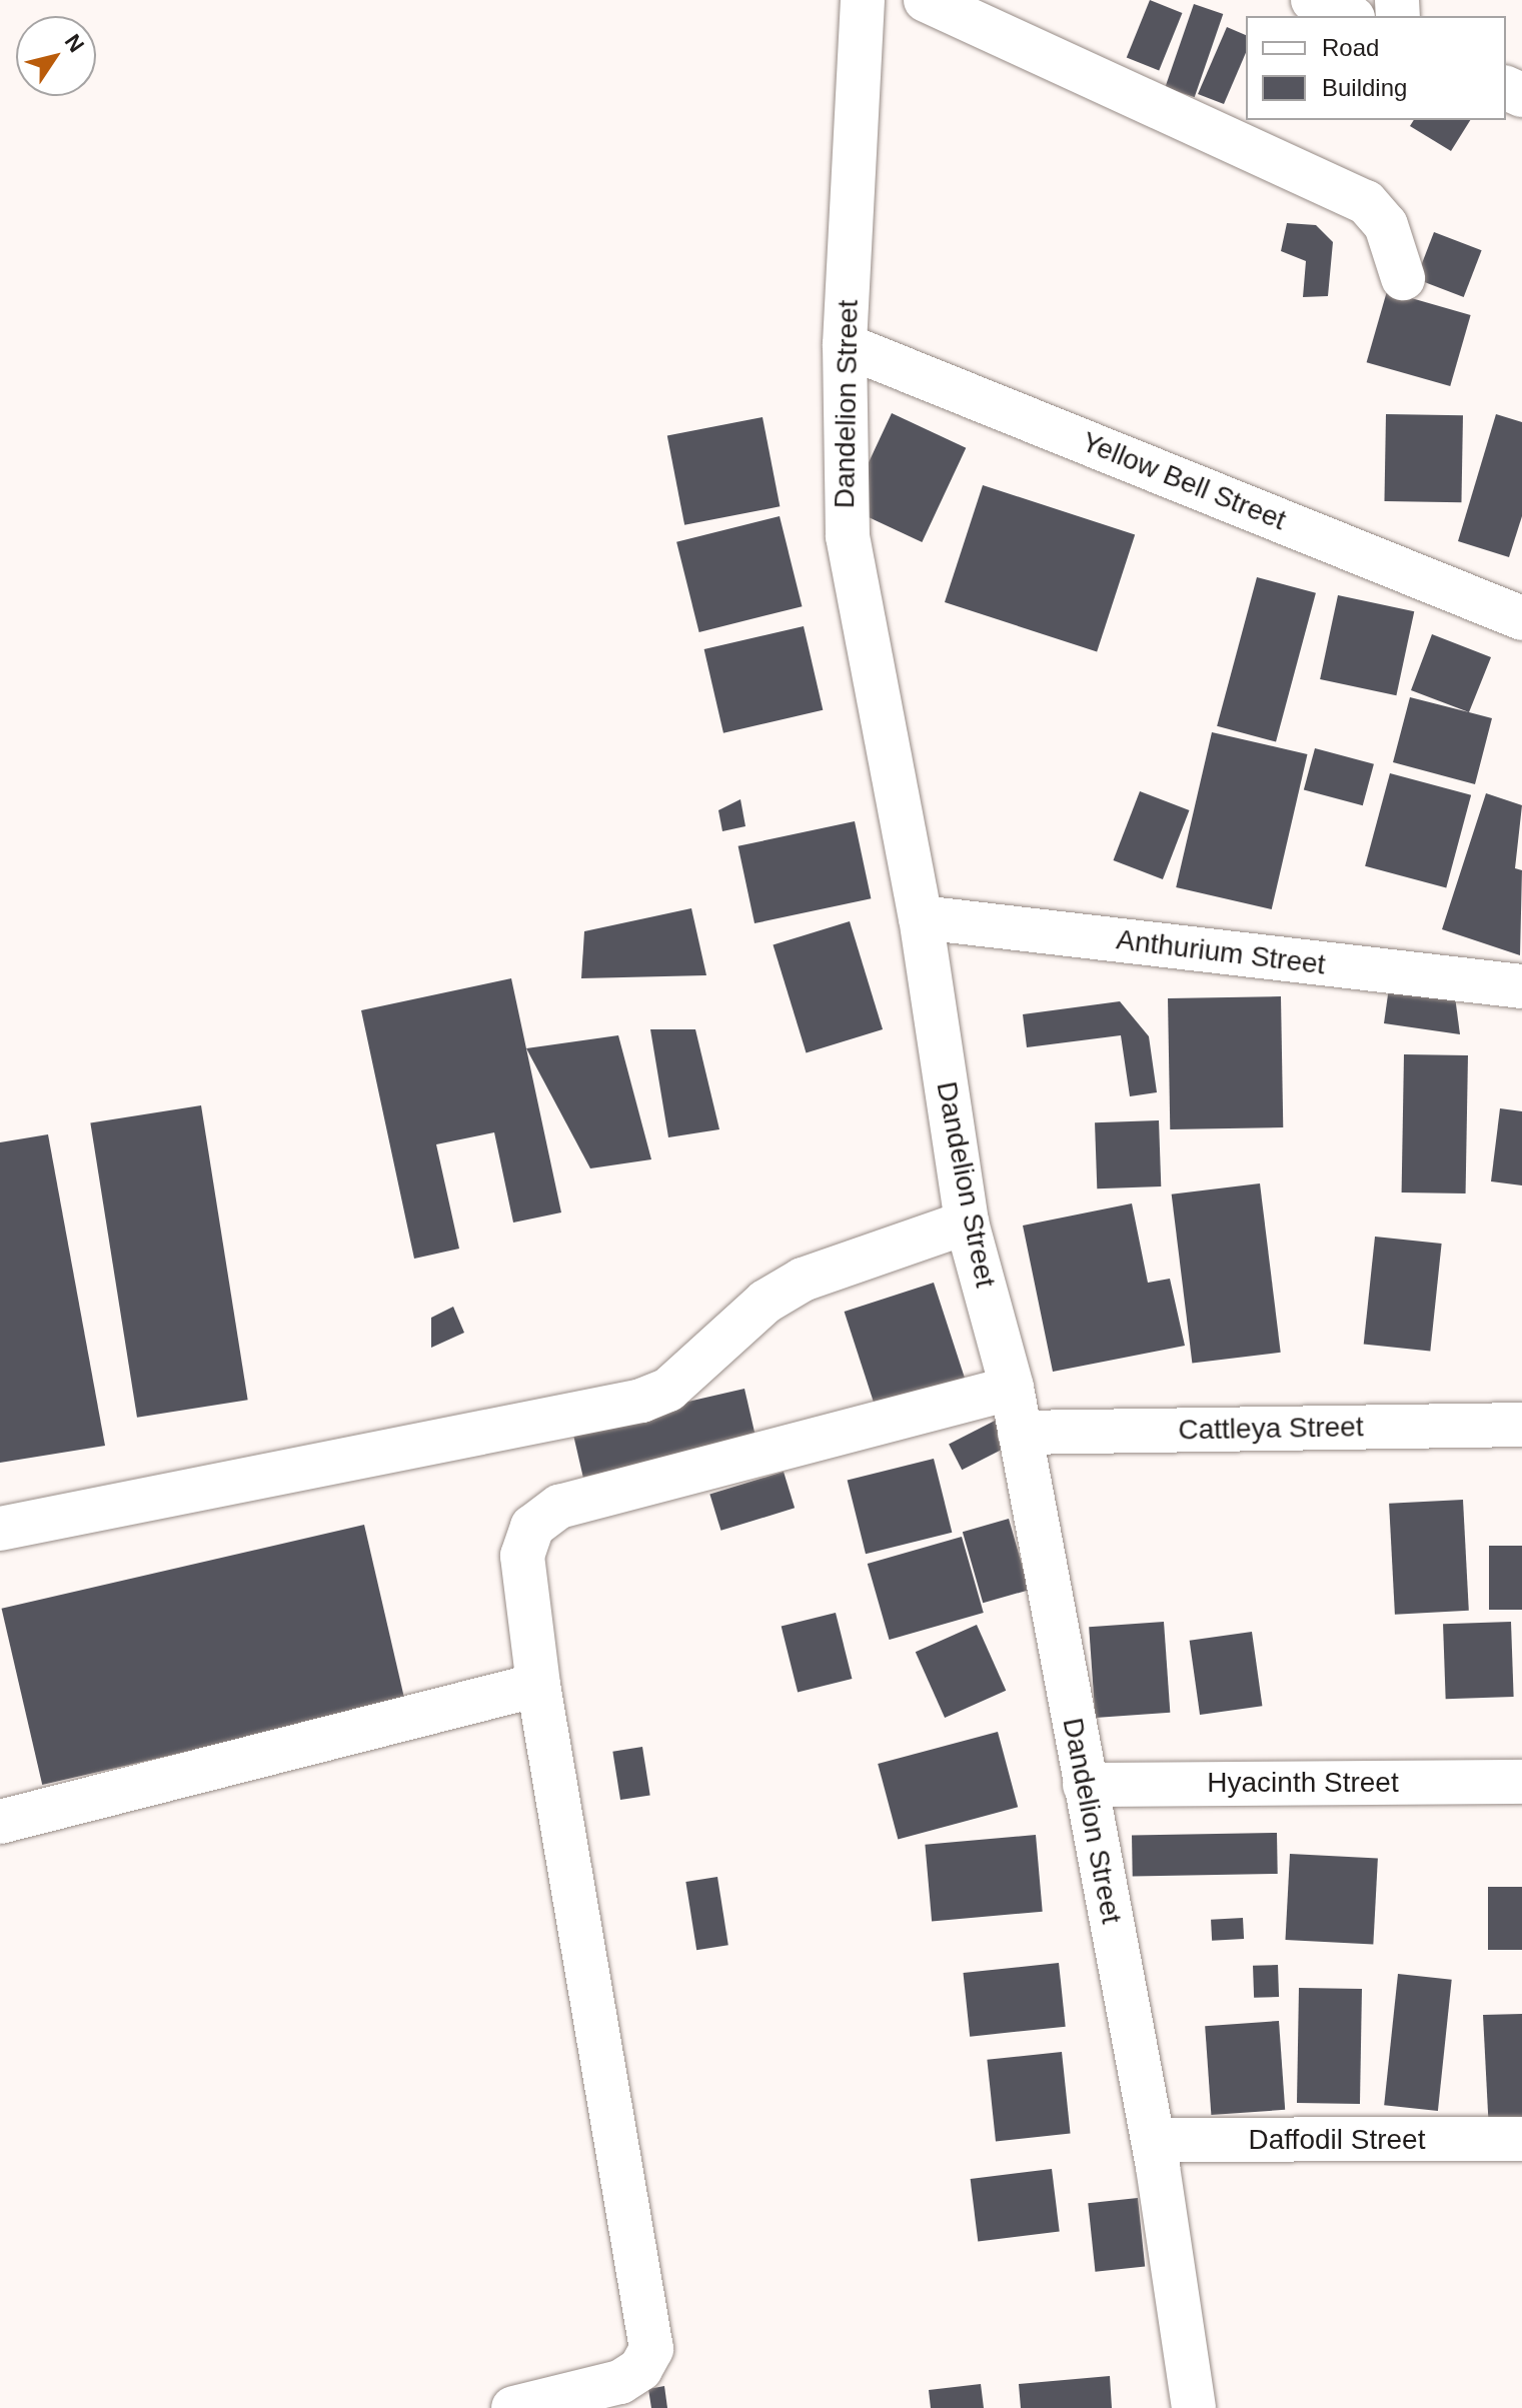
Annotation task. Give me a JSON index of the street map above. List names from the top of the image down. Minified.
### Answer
{"streets":{"street":["Dandelion Street","Yellow Bell Street","Anthurium Street","Cattleya Street","Hyacinth Street","Daffodil Street"]},"crossings":[["Dandelion Street","Yellow Bell Street"],["Dandelion Street","Anthurium Street"],["Dandelion Street","Cattleya Street"],["Dandelion Street","Hyacinth Street"],["Dandelion Street","Daffodil Street"]],"legend":["Road","Building"],"north":"top right"}
